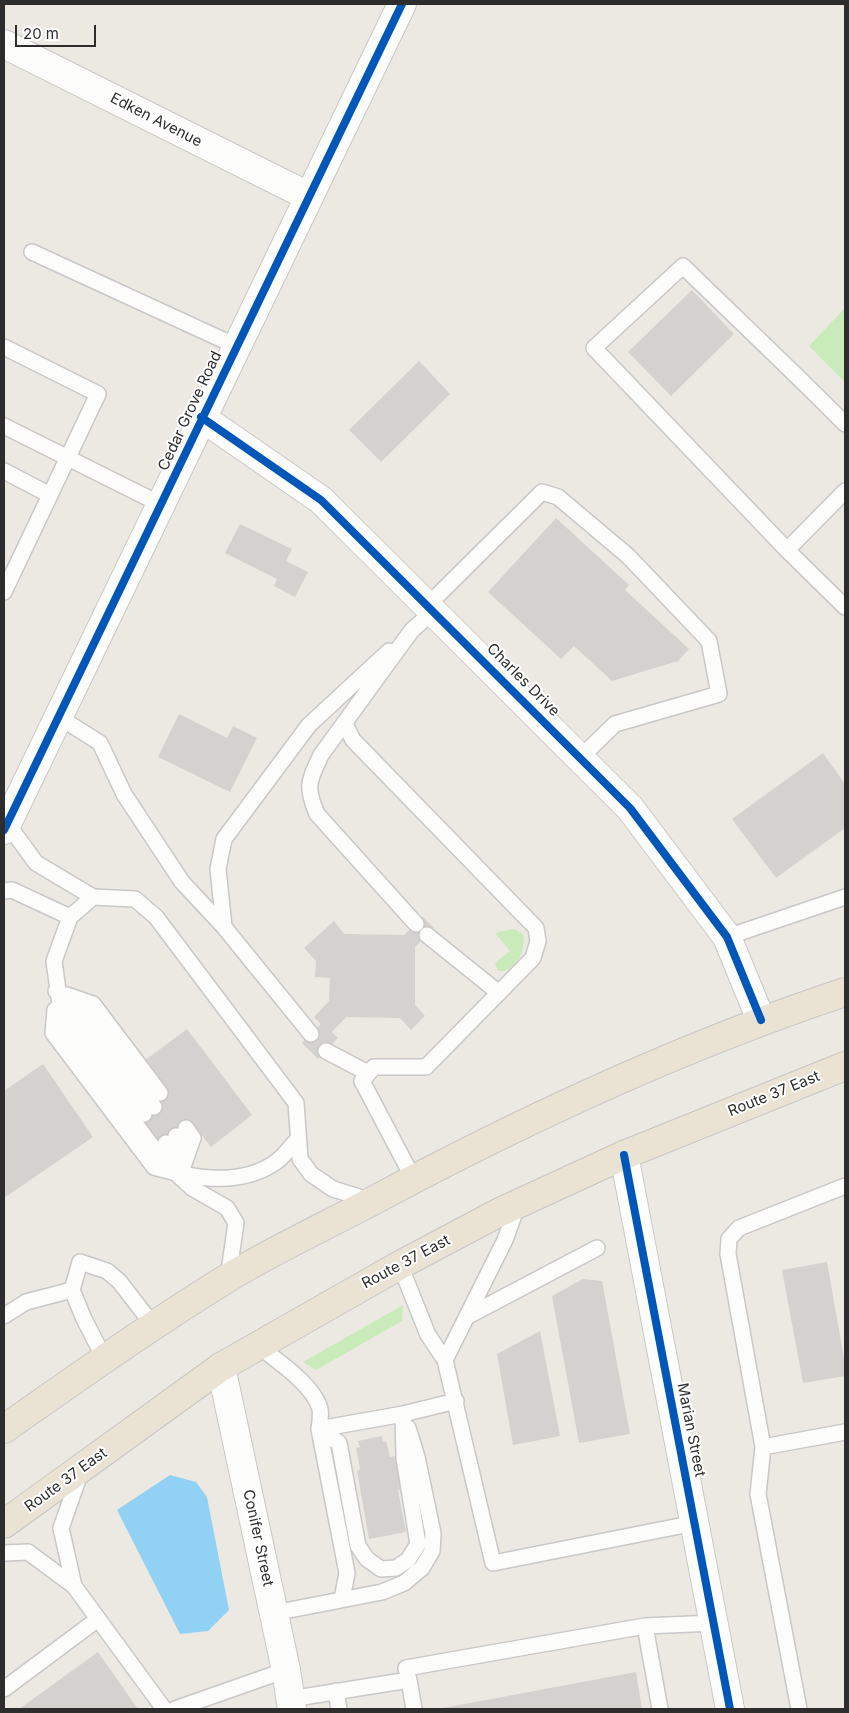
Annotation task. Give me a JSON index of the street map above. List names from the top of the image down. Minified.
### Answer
{"streets":{"highway":["Route 37 East"],"street":["Edken Avenue","Cedar Grove Road","Charles Drive","Marian Street","Conifer Street"]},"crossings":[["Edken Avenue","Cedar Grove Road"],["Cedar Grove Road","Charles Drive"],["Route 37 East","Marian Street"],["Route 37 East","Conifer Street"]],"scale_bar":"20 m"}
